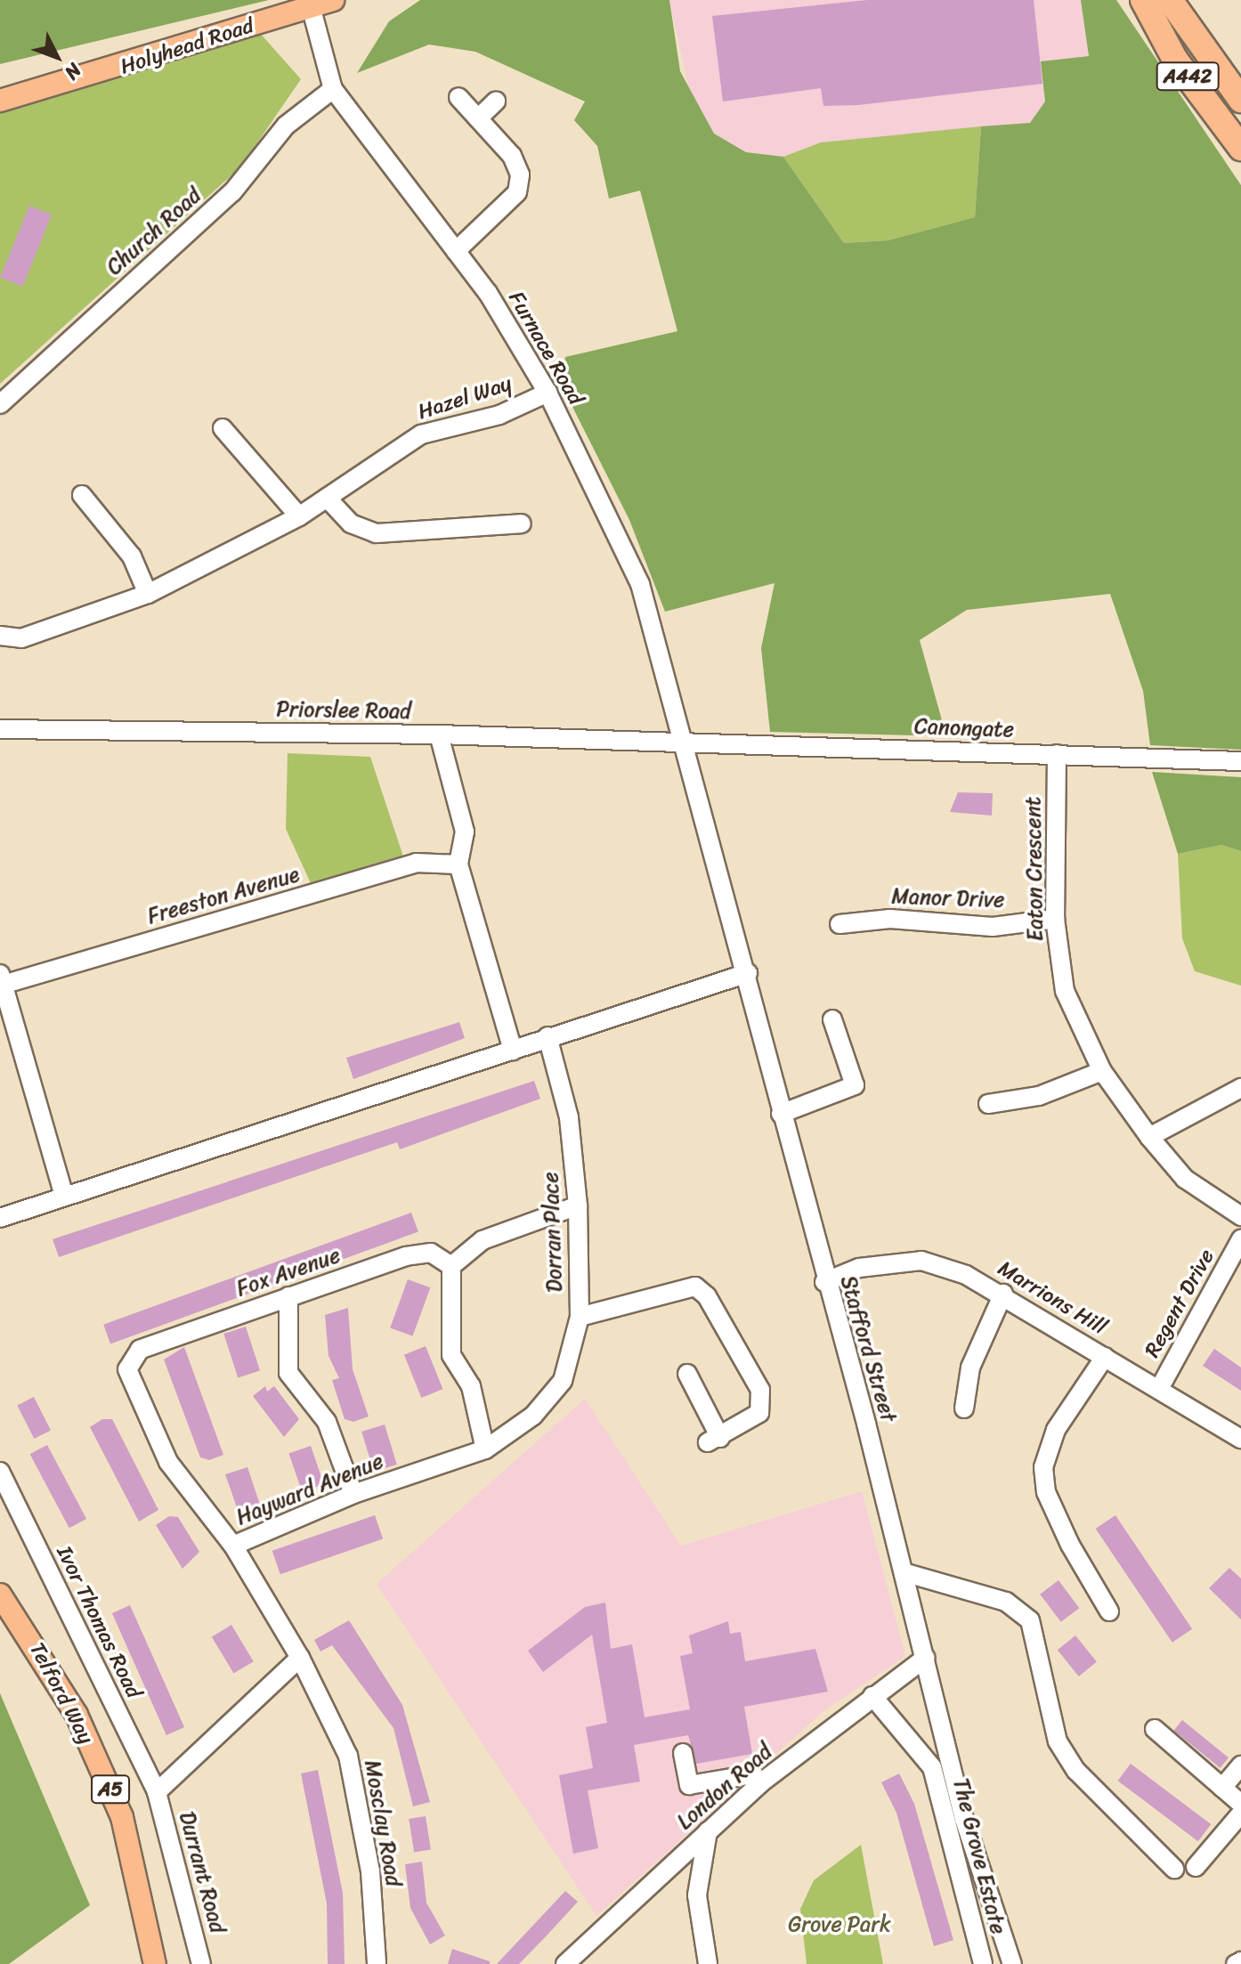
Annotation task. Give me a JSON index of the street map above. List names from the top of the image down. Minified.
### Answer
{"streets":{"highway":["A442"],"main road":["Holyhead Road","Telford Way","A5"],"street":["Church Road","Furnace Road","Hazel Way","Priorslee Road","Canongate","Eaton Crescent","Freeston Avenue","Manor Drive","Dorran Place","Fox Avenue","Marrions Hill","Regent Drive","Stafford Street","Hayward Avenue","Ivor Thomas Road","London Road","Mosclay Road","The Grove Estate","Durrant Road"]},"crossings":[["Holyhead Road","Furnace Road"],["Church Road","Furnace Road"],["Furnace Road","Hazel Way"],["Furnace Road","Priorslee Road"],["Furnace Road","Canongate"],["Furnace Road","Stafford Street"],["Priorslee Road","Canongate"],["Priorslee Road","Stafford Street"],["Canongate","Eaton Crescent"],["Canongate","Stafford Street"],["Eaton Crescent","Manor Drive"],["Dorran Place","Hayward Avenue"],["Fox Avenue","Hayward Avenue"],["Marrions Hill","Regent Drive"],["Marrions Hill","Stafford Street"],["Stafford Street","London Road"],["Hayward Avenue","Mosclay Road"],["Ivor Thomas Road","Durrant Road"],["London Road","The Grove Estate"]],"parks":["Grove Park"],"north":"bottom right"}
